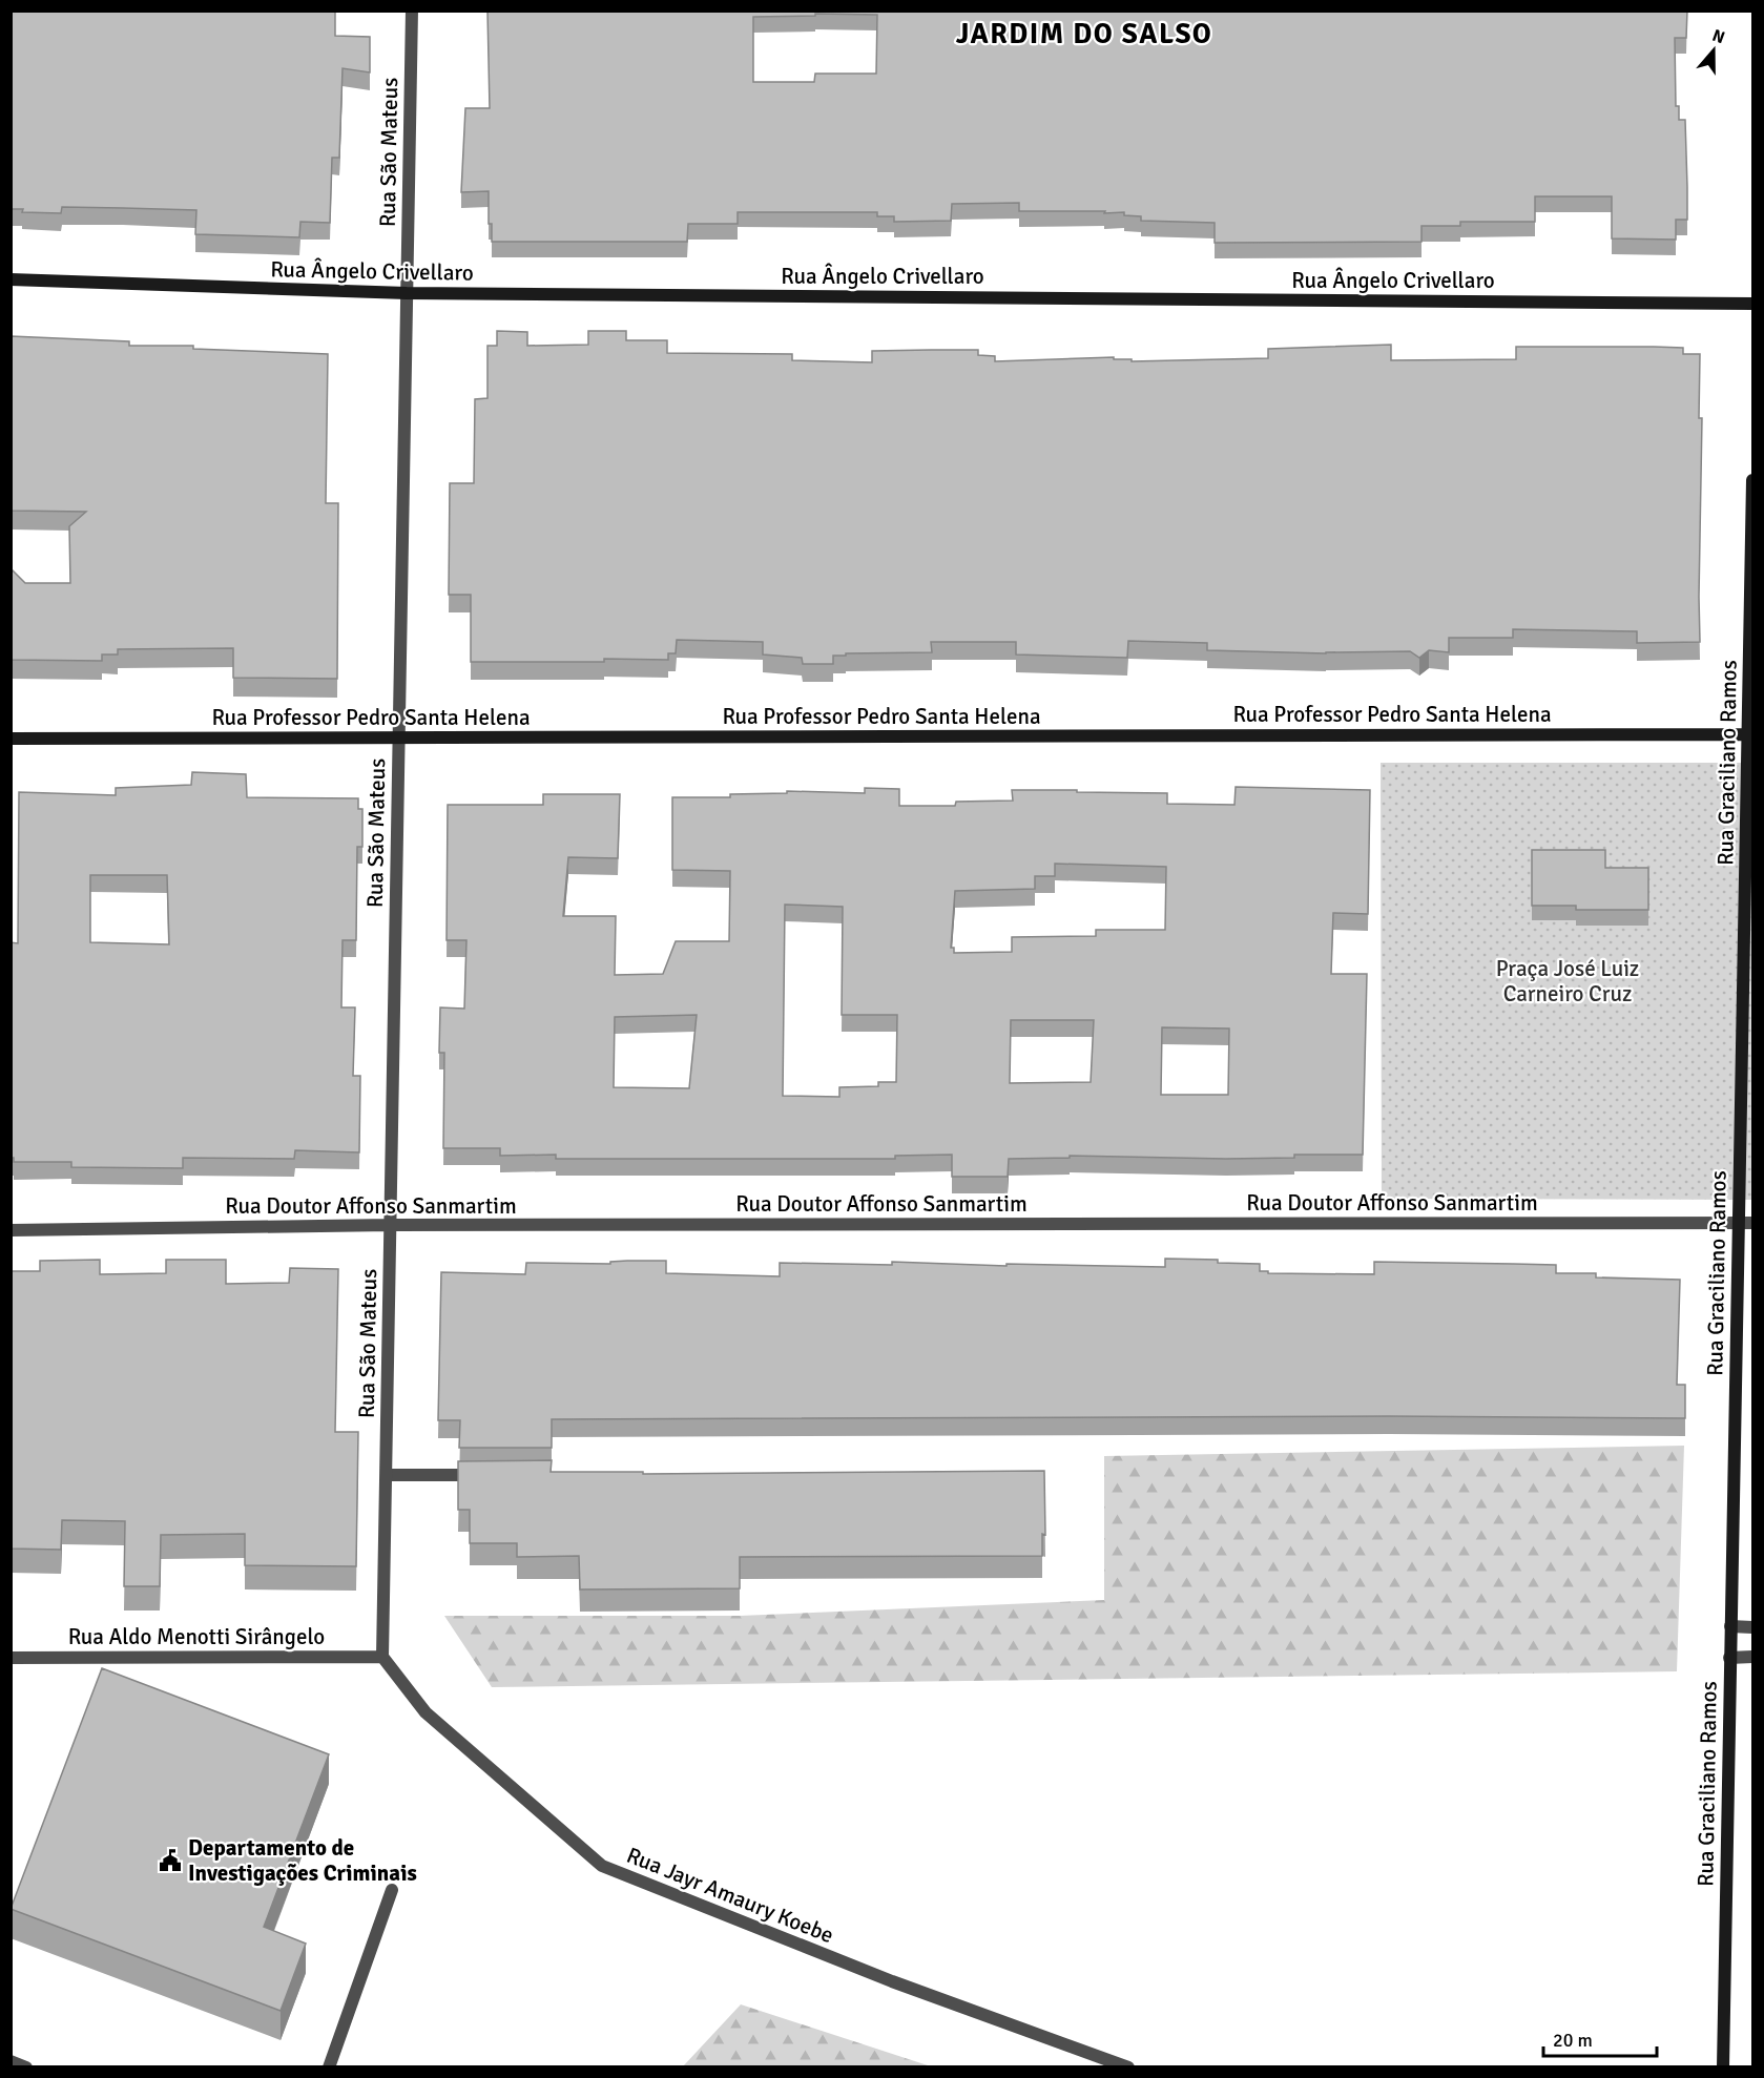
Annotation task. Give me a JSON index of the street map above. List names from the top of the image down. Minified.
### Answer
{"streets":{"street":["Rua São Mateus","Rua Ângelo Crivellaro","Rua Professor Pedro Santa Helena","Rua Graciliano Ramos","Rua Doutor Affonso Sanmartim","Rua Aldo Menotti Sirângelo","Rua Jayr Amaury Koebe"]},"crossings":[["Rua São Mateus","Rua Ângelo Crivellaro"],["Rua São Mateus","Rua Professor Pedro Santa Helena"],["Rua São Mateus","Rua Doutor Affonso Sanmartim"],["Rua São Mateus","Rua Aldo Menotti Sirângelo"],["Rua São Mateus","Rua Jayr Amaury Koebe"],["Rua Professor Pedro Santa Helena","Rua Graciliano Ramos"],["Rua Graciliano Ramos","Rua Doutor Affonso Sanmartim"],["Rua Aldo Menotti Sirângelo","Rua Jayr Amaury Koebe"]],"districts":["JARDIM DO SALSO"],"parks":["Praça José Luiz Carneiro Cruz"],"places":{"public building":["Departamento de Investigações Criminais"]},"scale_bar":"20 m","north":"top"}
